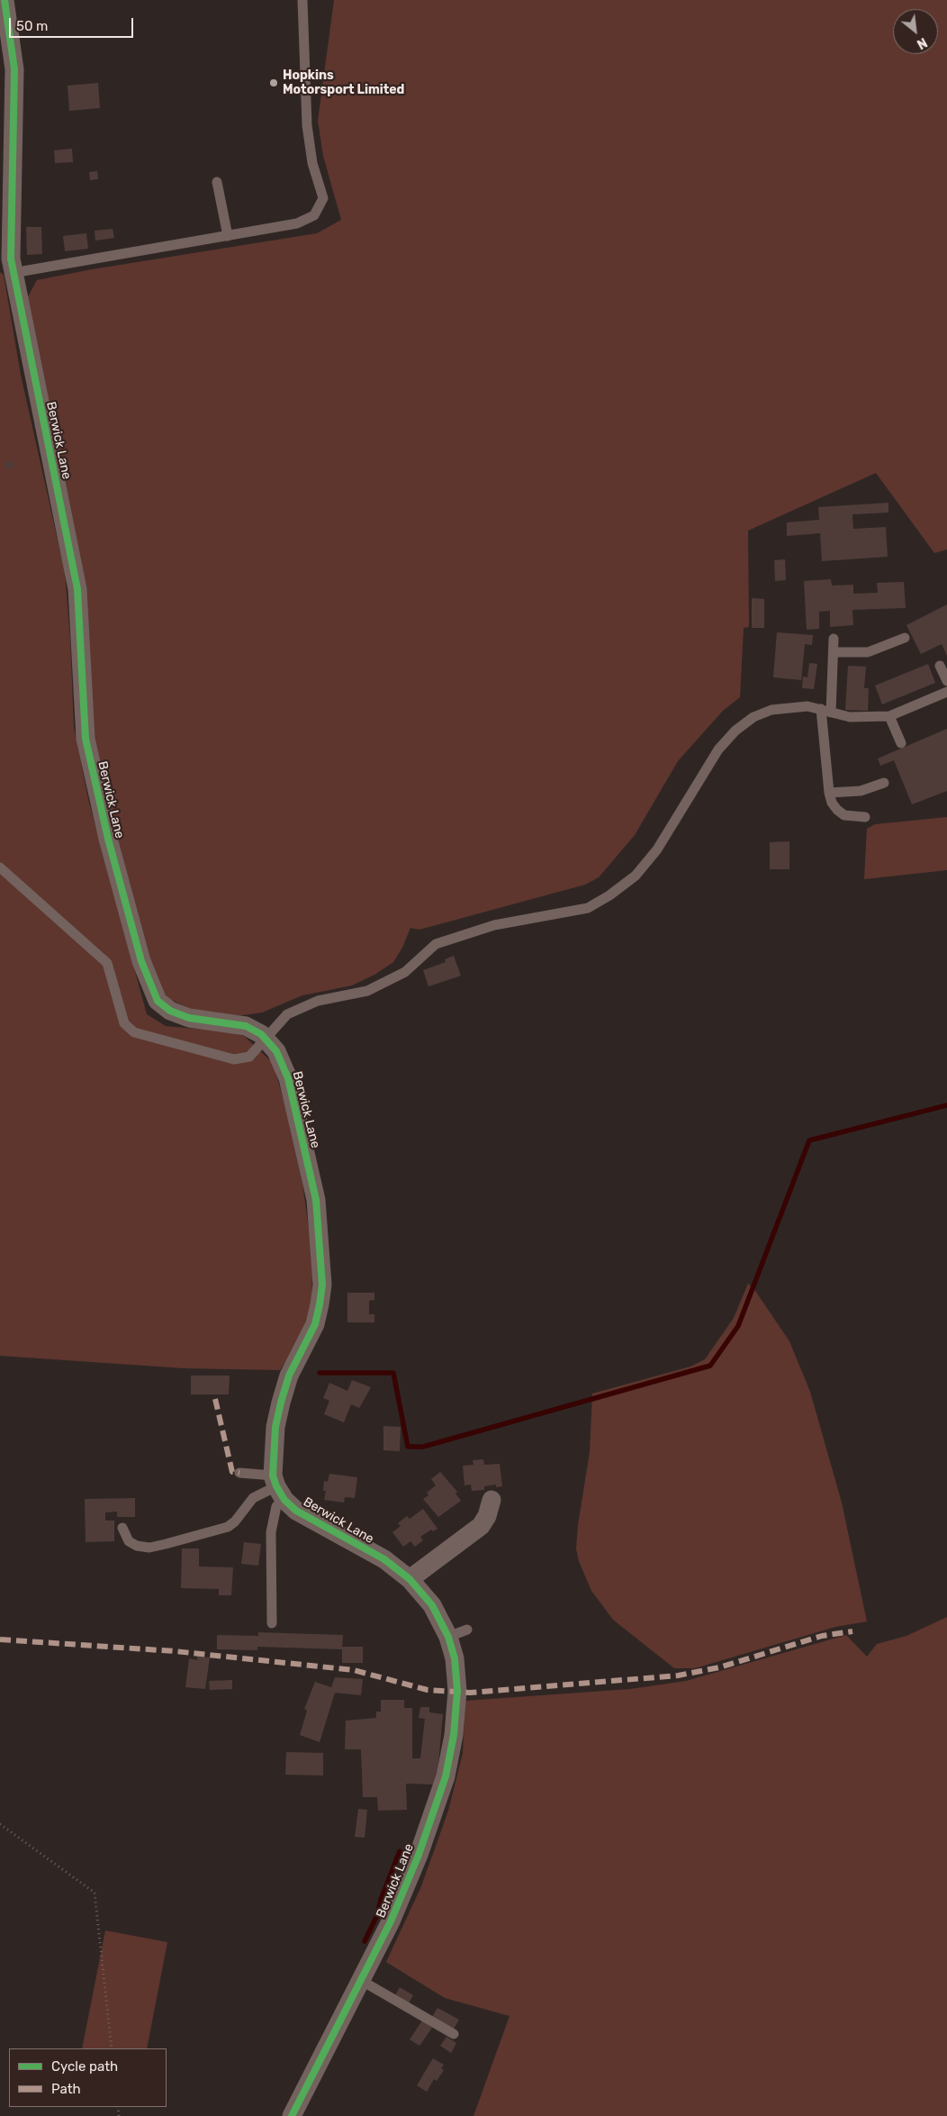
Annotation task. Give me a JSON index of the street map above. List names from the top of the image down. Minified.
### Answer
{"streets":{"street":["Berwick Lane"]},"places":["Hopkins Motorsport Limited"],"legend":["Cycle path","Path"],"scale_bar":"50 m","north":"bottom right"}
